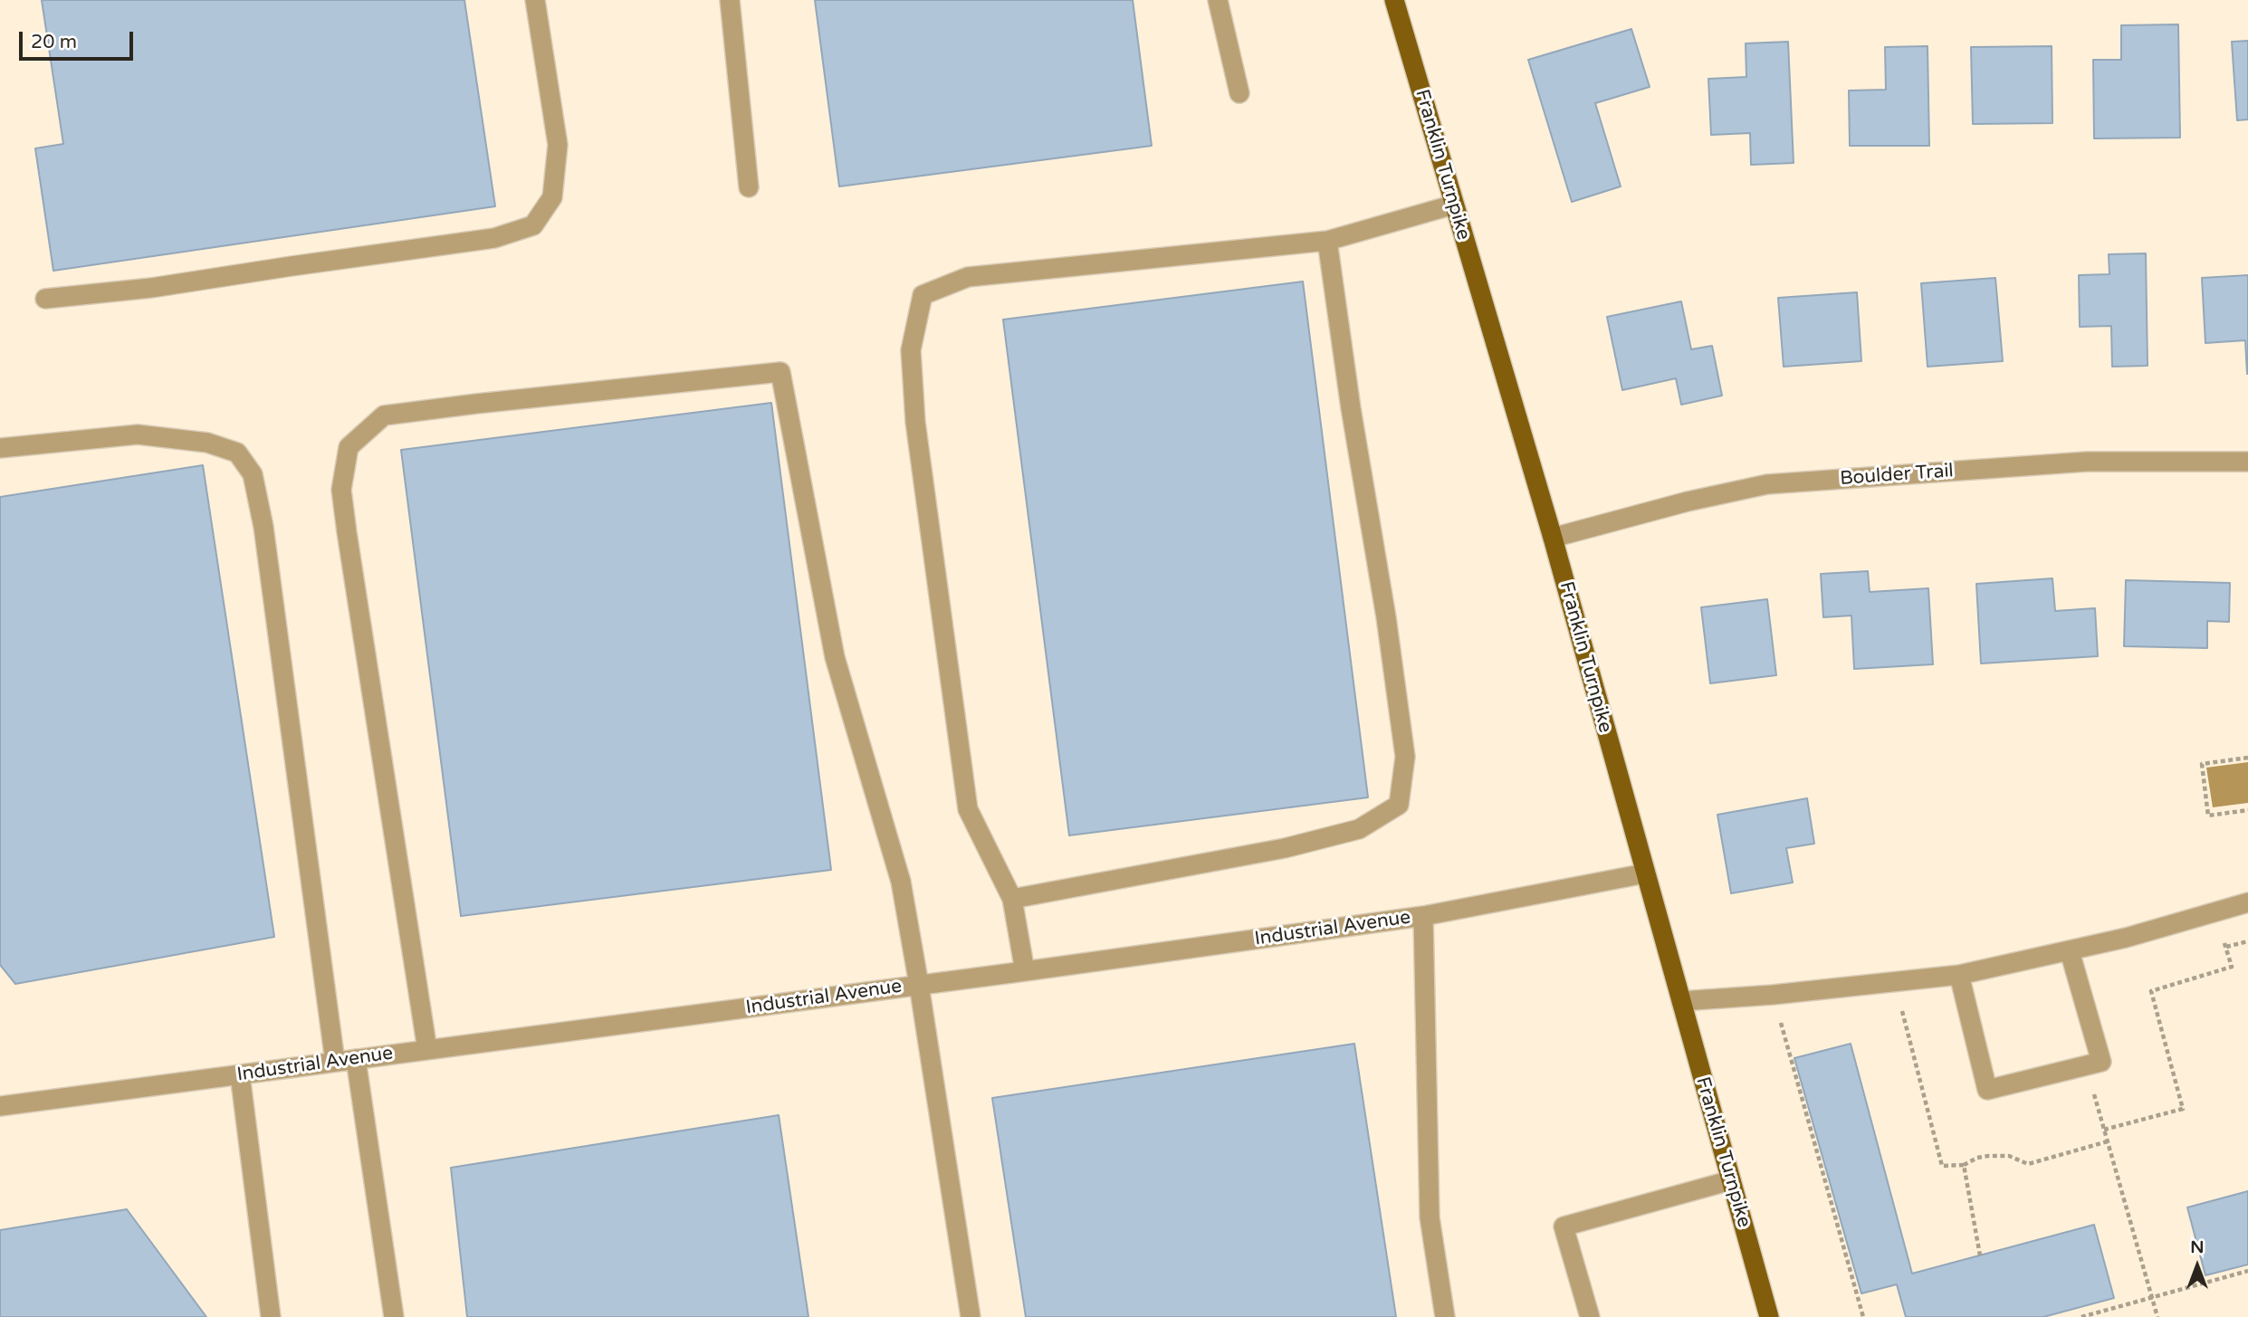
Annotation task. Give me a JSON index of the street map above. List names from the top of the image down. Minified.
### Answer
{"streets":{"main road":["Franklin Turnpike"],"street":["Boulder Trail","Industrial Avenue"]},"crossings":[["Franklin Turnpike","Boulder Trail"],["Franklin Turnpike","Industrial Avenue"]],"scale_bar":"20 m","north":"top"}
